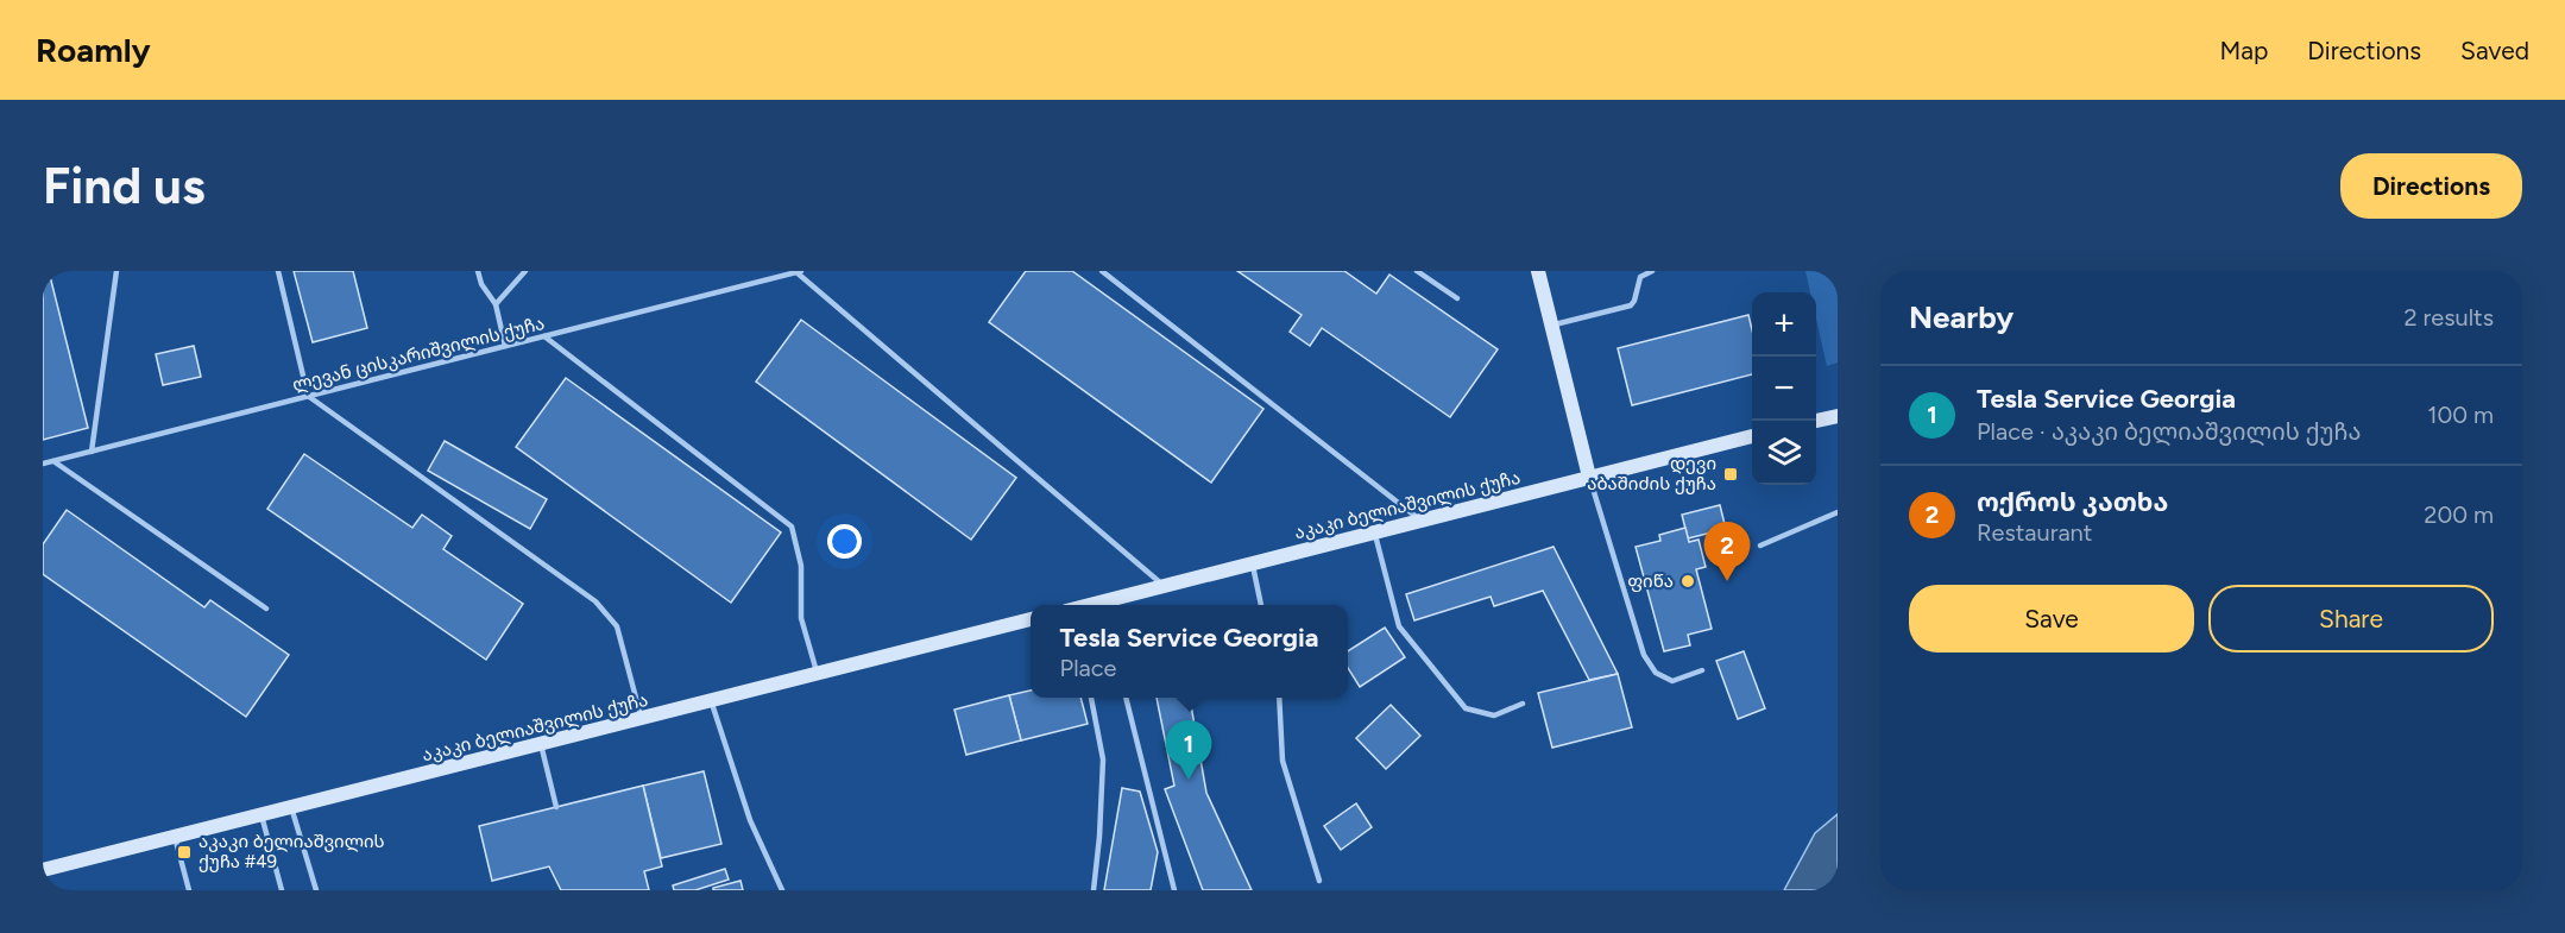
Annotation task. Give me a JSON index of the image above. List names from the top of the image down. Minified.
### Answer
{"streets":{"main road":["აკაკი ბელიაშვილის ქუჩა"],"lane":["ლევან ცისკარიშვილის ქუჩა"]},"places":{"transit":["დევი აბაშიძის ქუჩა","აკაკი ბელიაშვილის ქუჩა #49"],"other":["ფიწა"]},"page":{"header":"Roamly","nav":["Map","Directions","Saved"],"buttons":["Directions",["Save","Share"]],"title":"Find us","heading":["Nearby","2 results"],"map_buttons":["+","−"],"list":[{"mark":"1","name":"Tesla Service Georgia","note":"Place · აკაკი ბელიაშვილის ქუჩა","value":"100 m"},{"mark":"2","name":"ოქროს კათხა","note":"Restaurant","value":"200 m"}],"pins":["2","1"],"popup":["Tesla Service Georgia","Place"]}}
